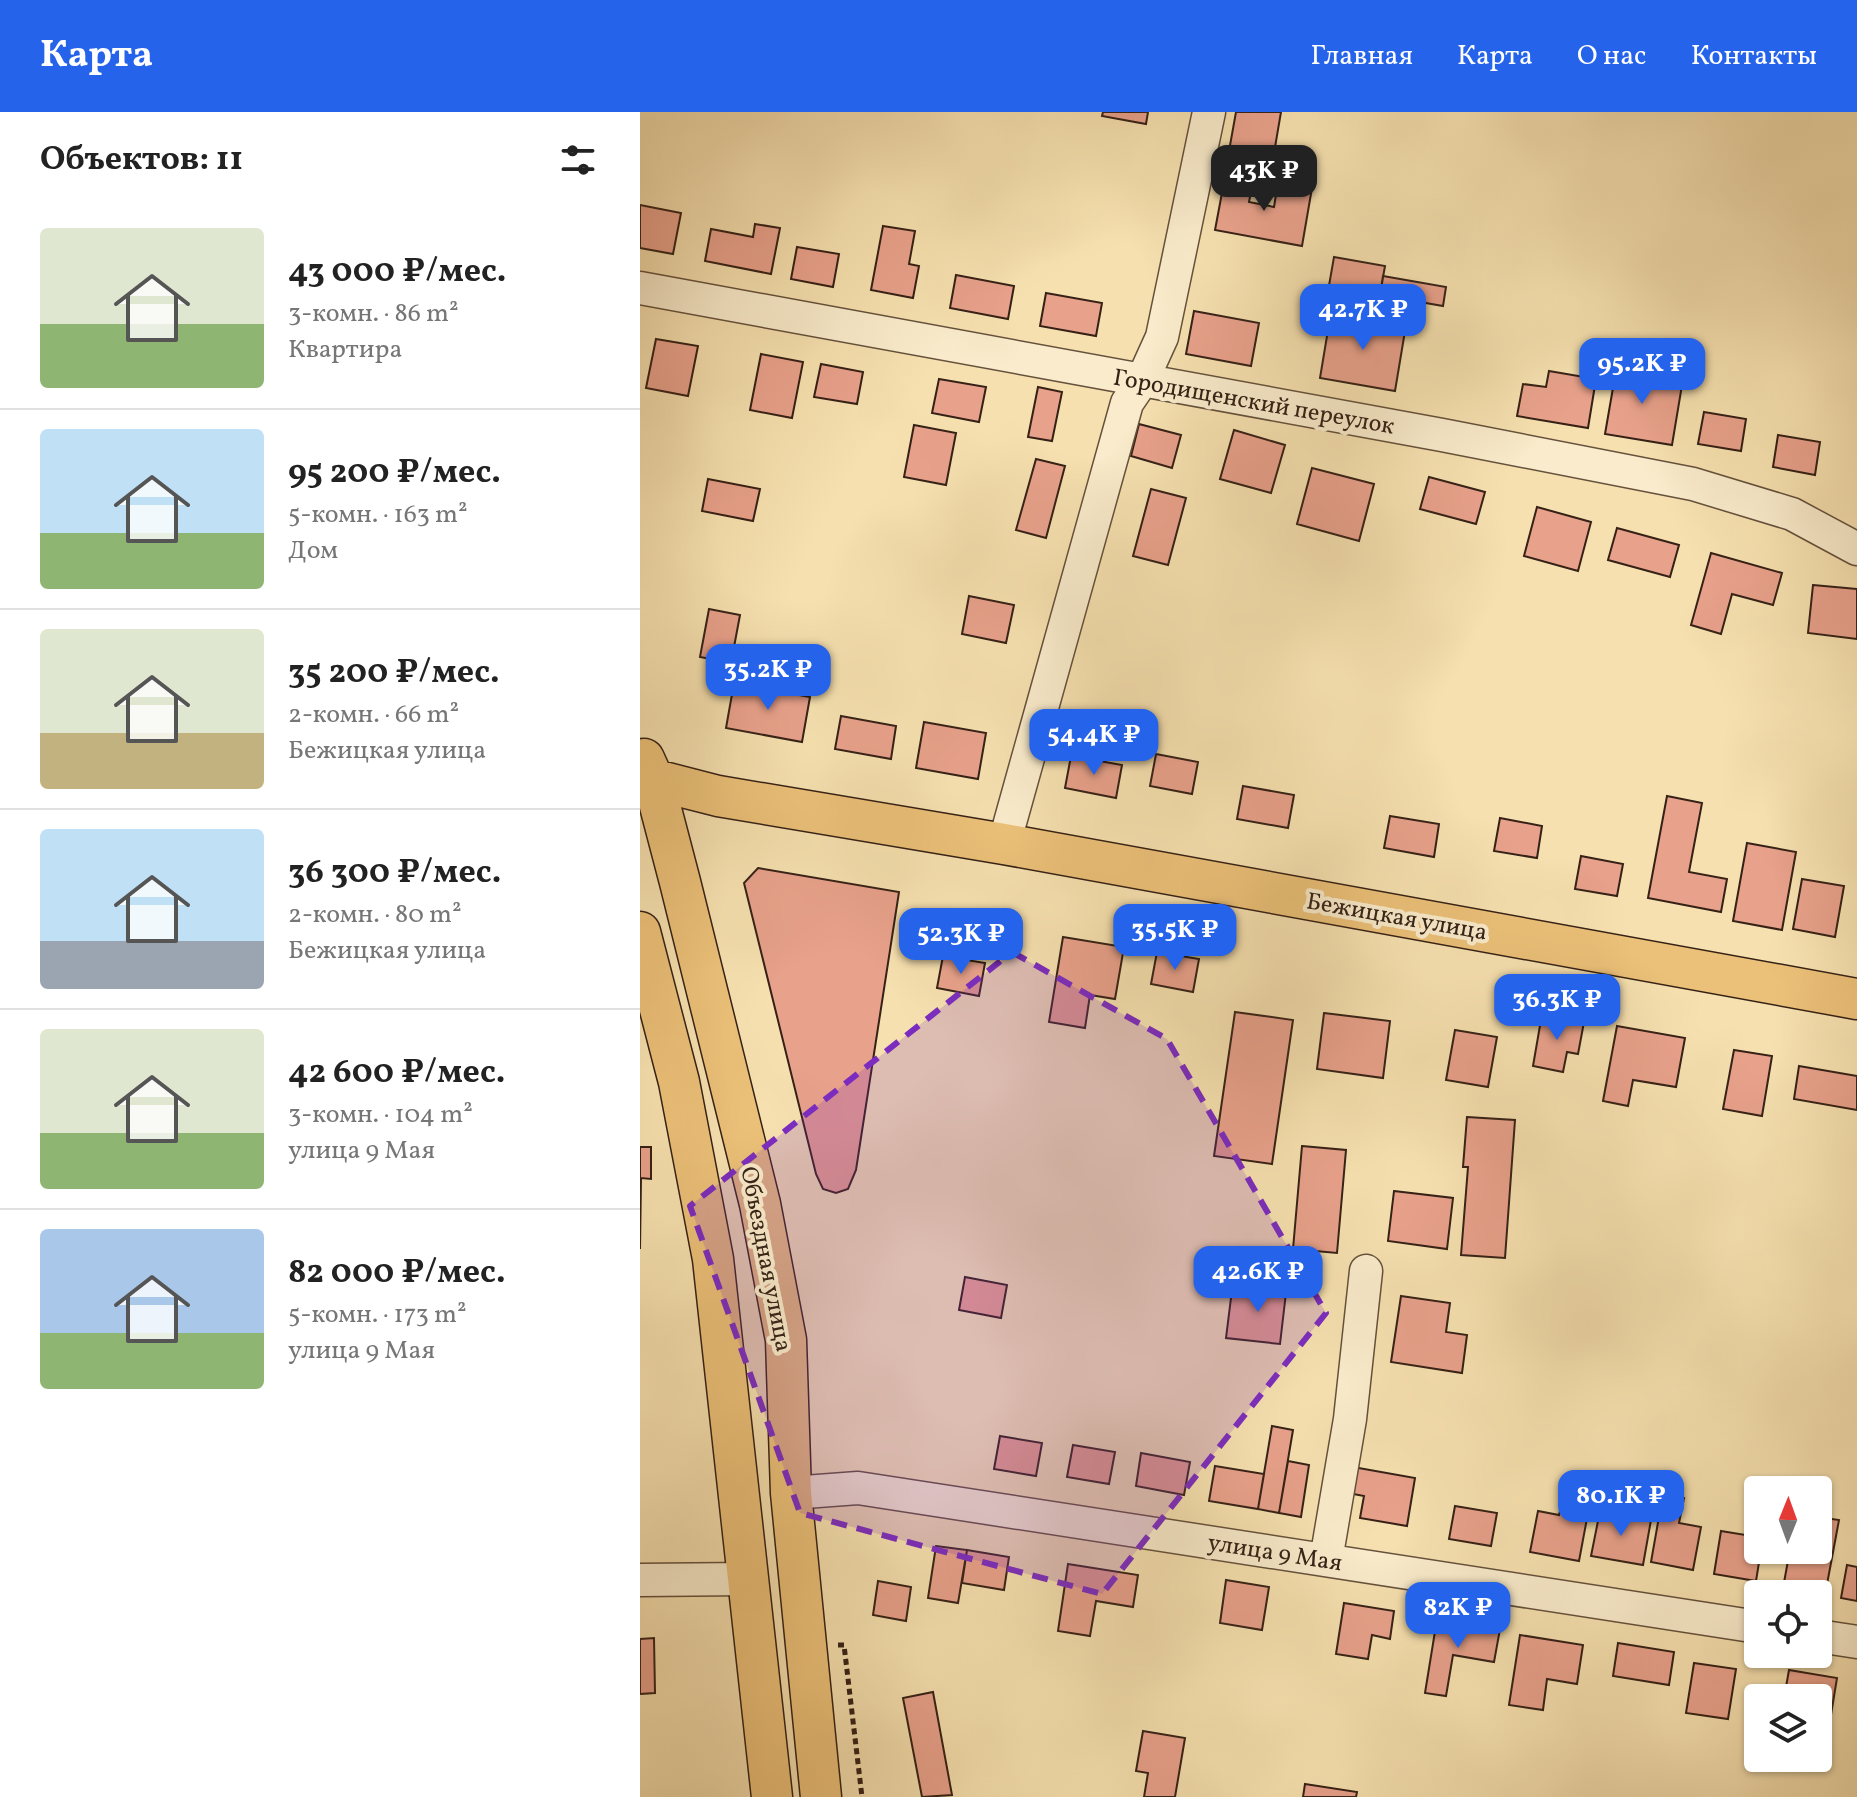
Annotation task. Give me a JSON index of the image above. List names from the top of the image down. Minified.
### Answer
{"streets":{"main road":["Бежицкая улица","Объездная улица"],"street":["Городищенский переулок","улица 9 Мая"]},"crossings":[["Бежицкая улица","Объездная улица"],["Объездная улица","улица 9 Мая"]],"north":"top","page":{"header":"Карта","nav":["Главная","Карта","О нас","Контакты"],"heading":"Объектов: 11","price":["43K ₽","42.7K ₽","95.2K ₽","35.2K ₽","54.4K ₽","35.5K ₽","52.3K ₽","36.3K ₽","42.6K ₽","80.1K ₽","82K ₽"],"list":[{"name":"43 000 ₽/мес.","note":"3-комн. · 86 m² · Квартира"},{"name":"95 200 ₽/мес.","note":"5-комн. · 163 m² · Дом"},{"name":"35 200 ₽/мес.","note":"2-комн. · 66 m² · Бежицкая улица"},{"name":"36 300 ₽/мес.","note":"2-комн. · 80 m² · Бежицкая улица"},{"name":"42 600 ₽/мес.","note":"3-комн. · 104 m² · улица 9 Мая"},{"name":"82 000 ₽/мес.","note":"5-комн. · 173 m² · улица 9 Мая"}]}}
